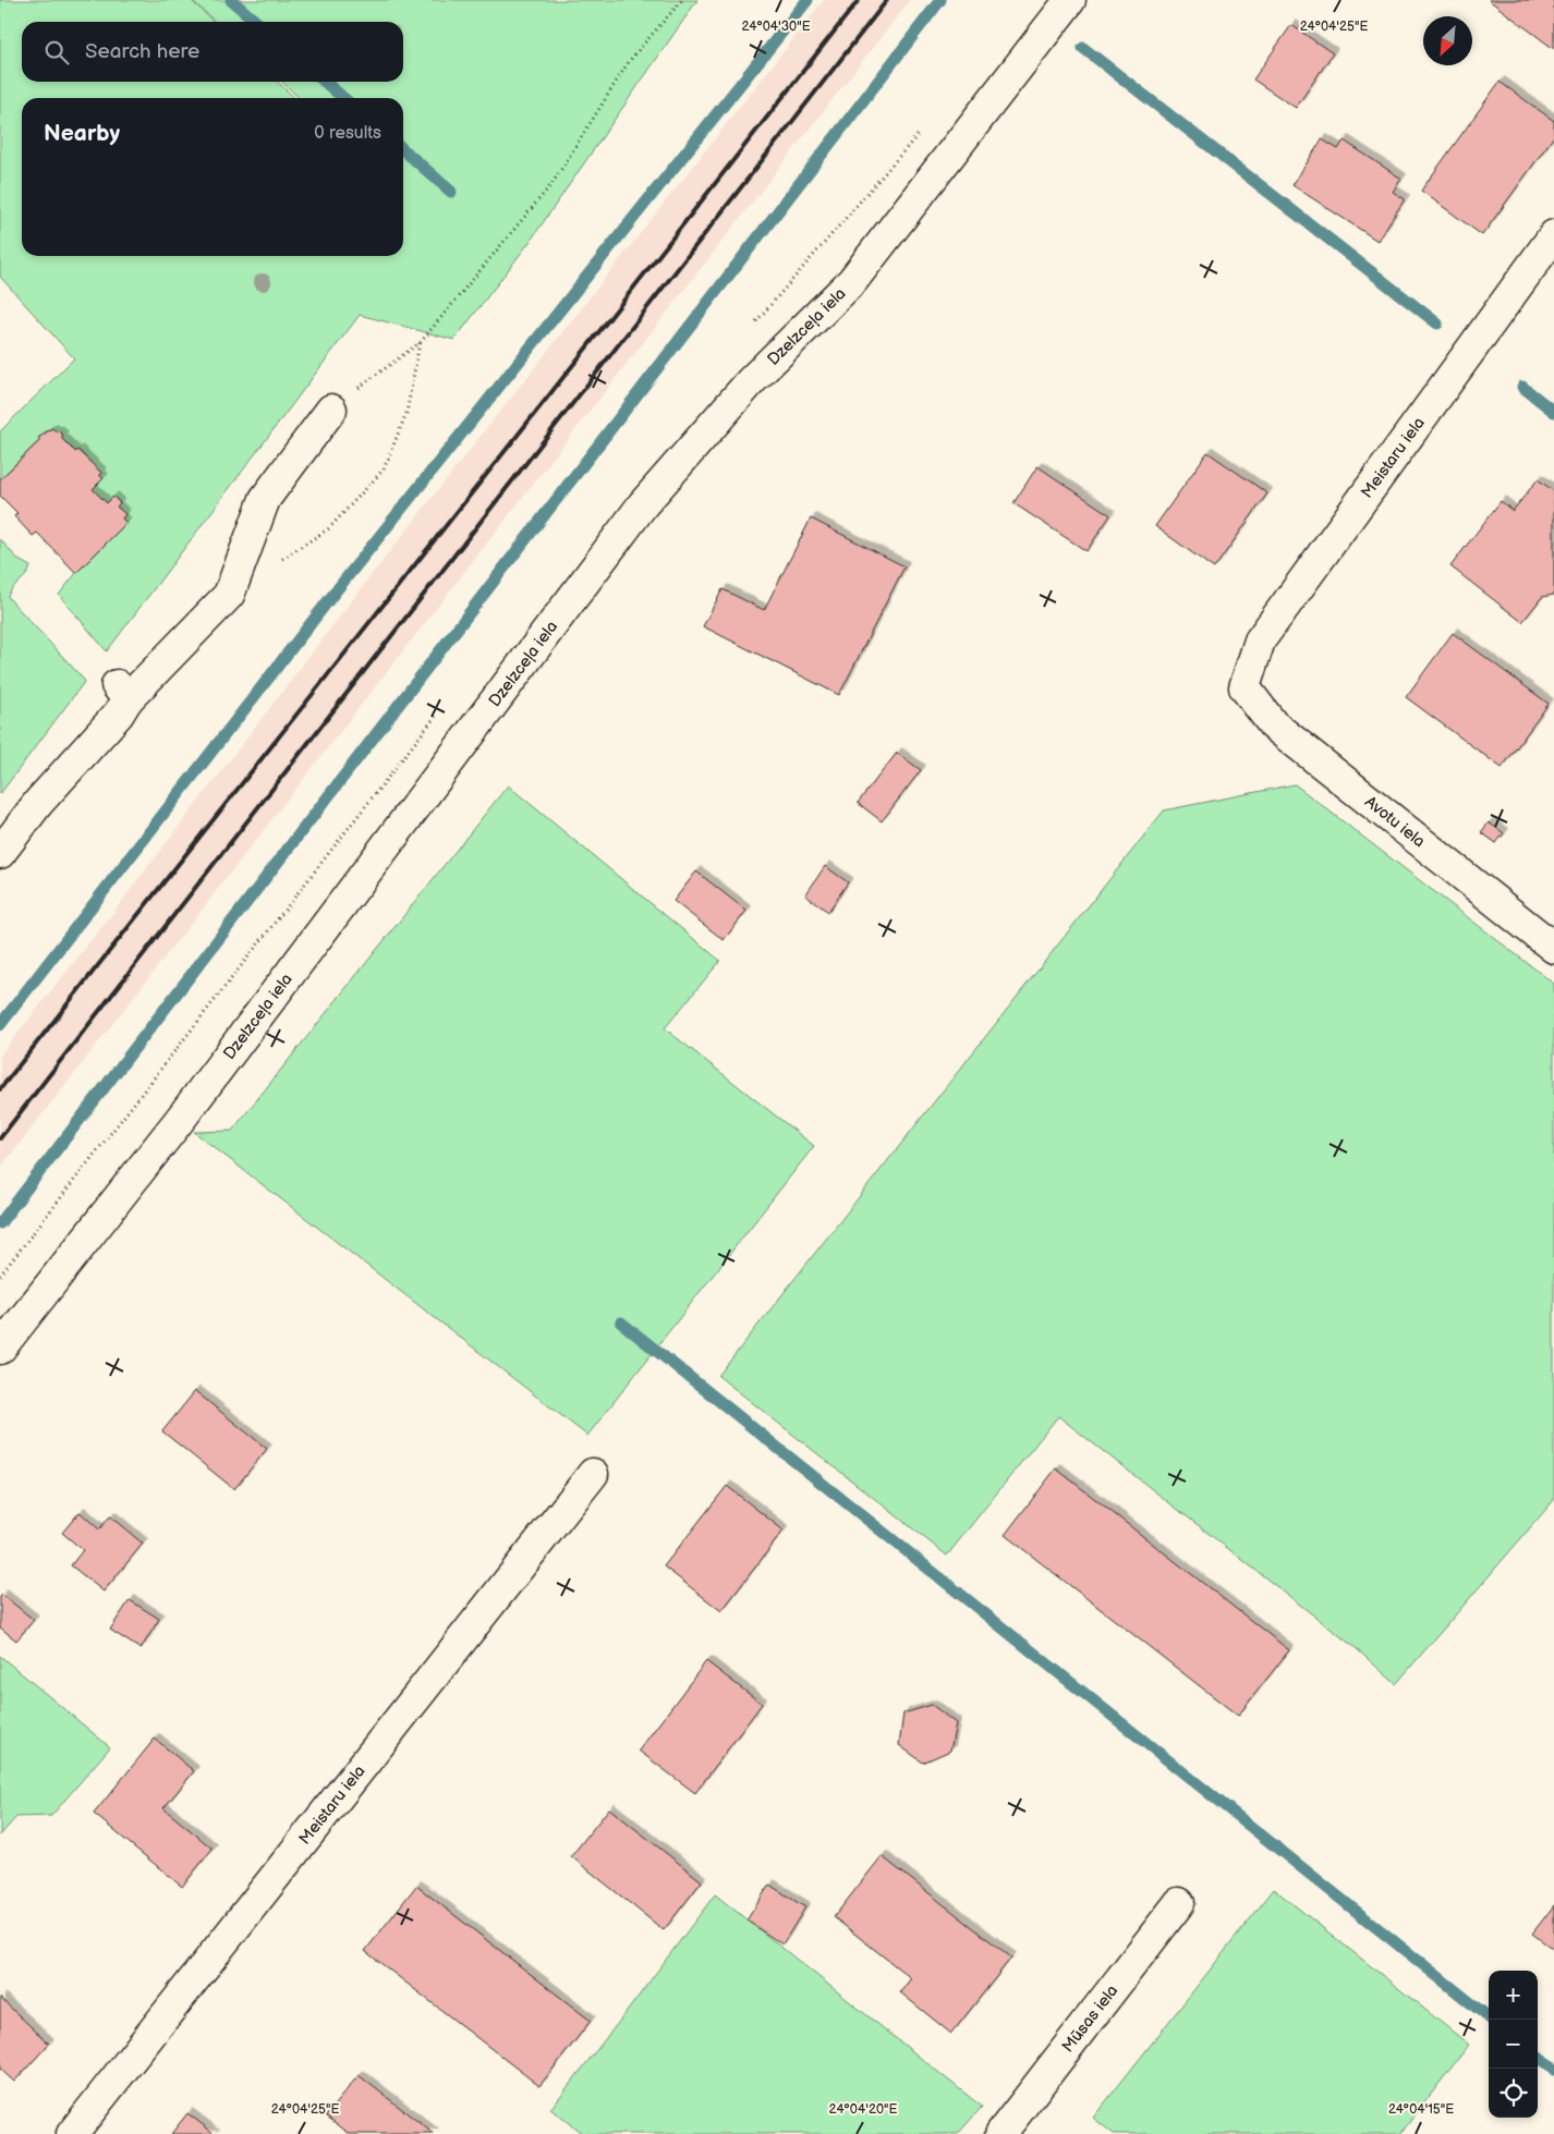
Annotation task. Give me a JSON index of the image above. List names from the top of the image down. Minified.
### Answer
{"streets":{"street":["Dzelzceļa iela","Meistaru iela","Avotu iela","Mūsas iela"]},"crossings":[["Meistaru iela","Avotu iela"]],"north":"bottom left","page":{"search":"Search here","heading":["Nearby","0 results"],"map_buttons":["+","−"]},"coordinates":["24°04'30\"E","24°04'25\"E","24°04'20\"E","24°04'15\"E"]}
